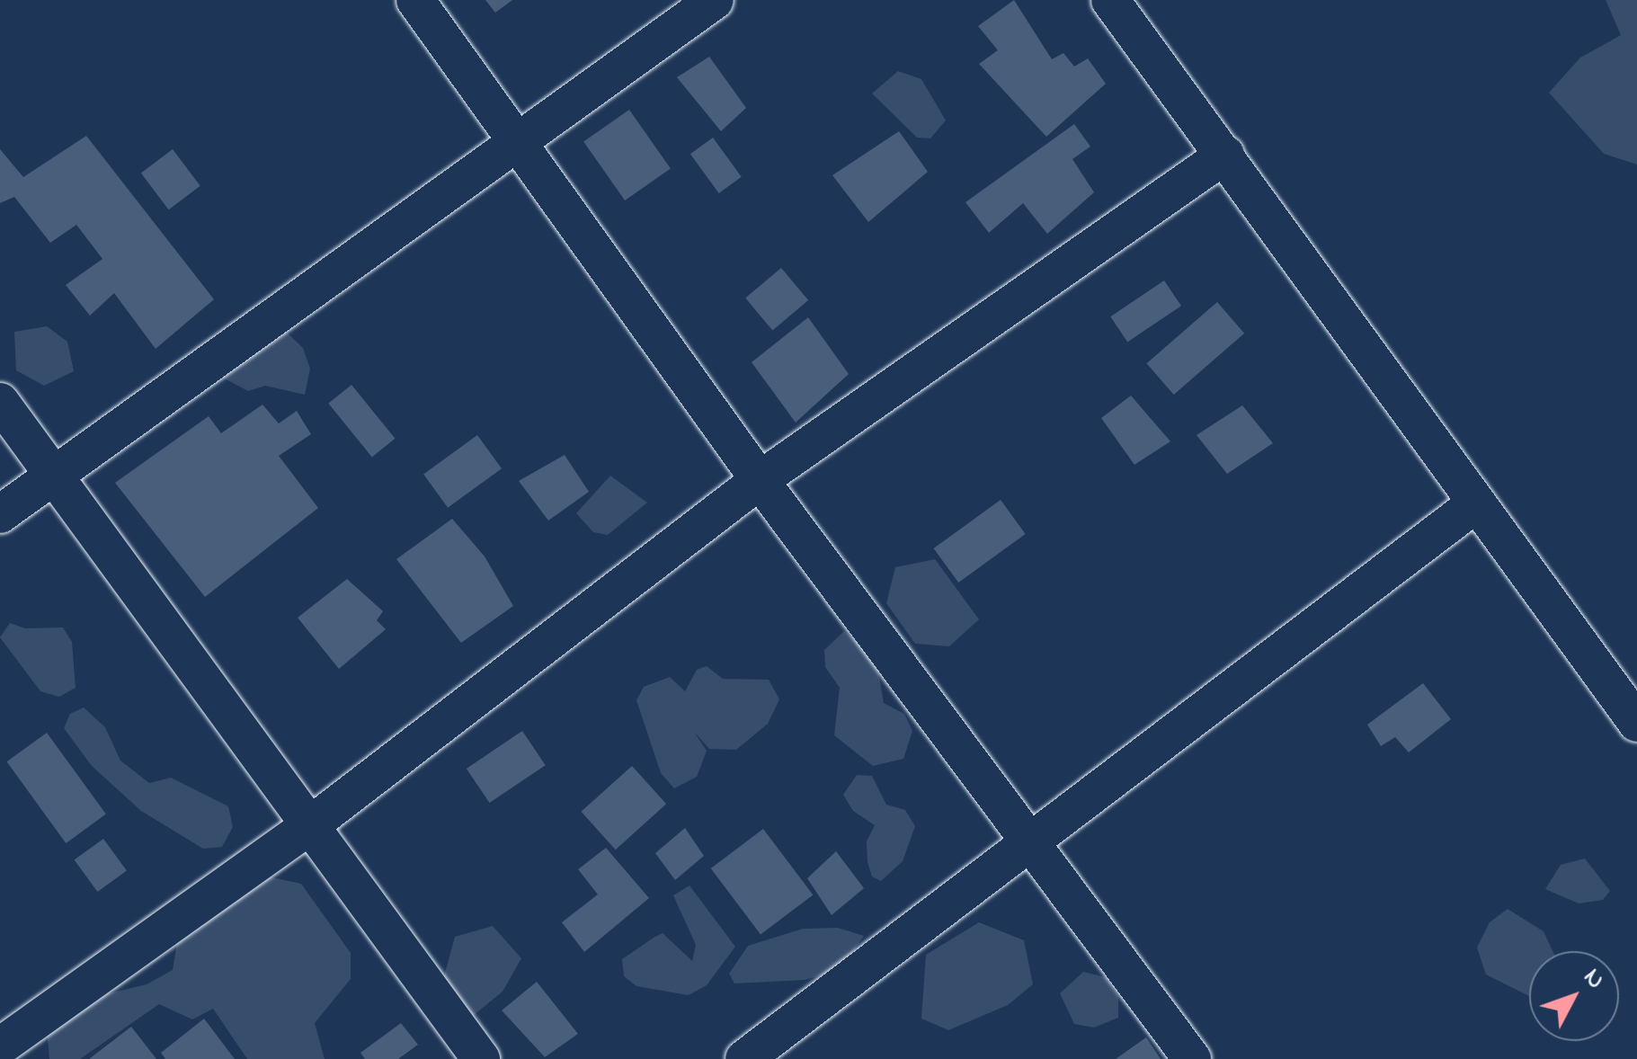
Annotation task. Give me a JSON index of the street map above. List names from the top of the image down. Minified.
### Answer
{"north":"top right"}
